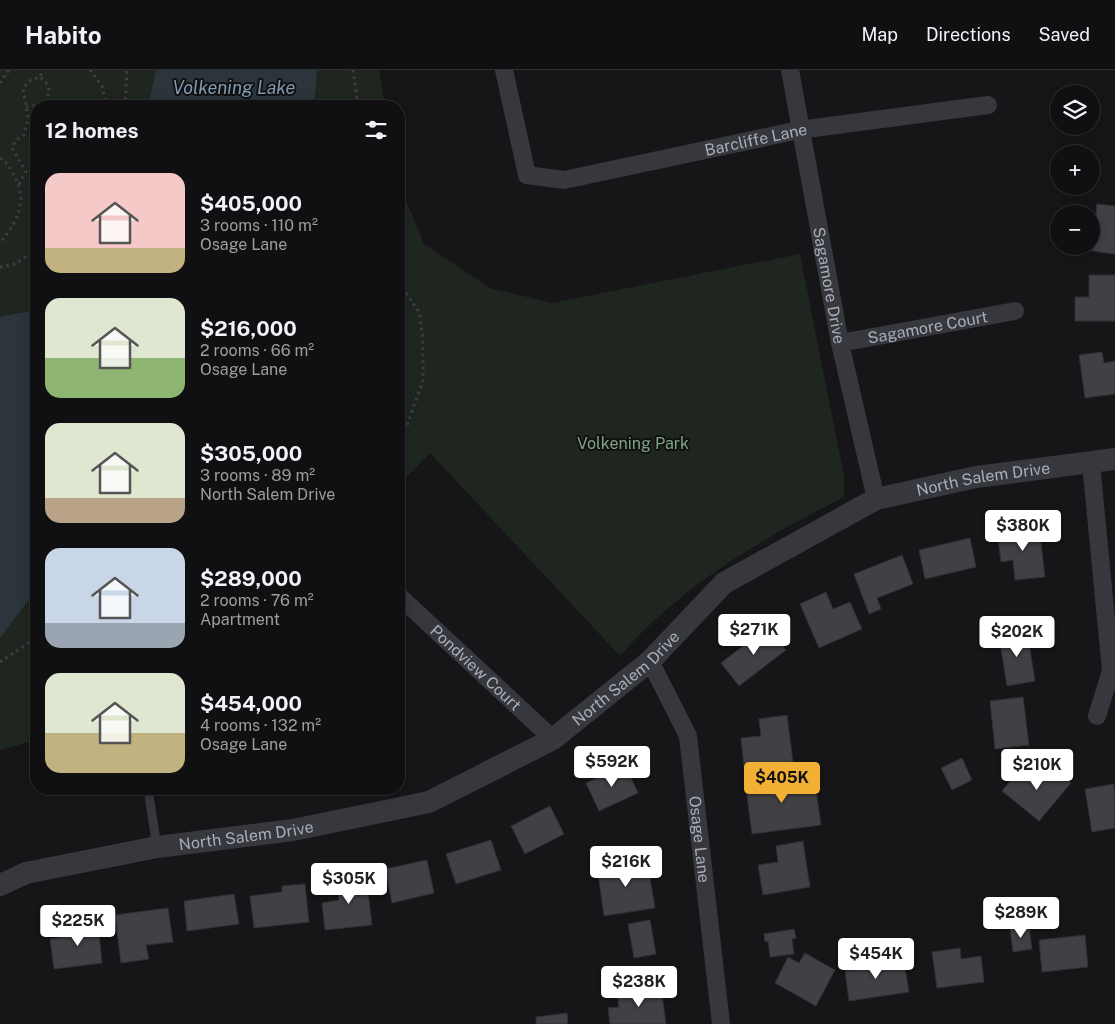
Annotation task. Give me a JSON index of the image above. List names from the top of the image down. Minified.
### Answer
{"streets":{"street":["Barcliffe Lane","Sagamore Drive","Sagamore Court","North Salem Drive","Pondview Court","Osage Lane"]},"crossings":[["Barcliffe Lane","Sagamore Drive"],["Sagamore Drive","Sagamore Court"],["Sagamore Drive","North Salem Drive"],["North Salem Drive","Pondview Court"],["North Salem Drive","Osage Lane"]],"water":["Volkening Lake"],"parks":["Volkening Park"],"page":{"header":"Habito","nav":["Map","Directions","Saved"],"map_buttons":["+","−"],"heading":"12 homes","list":[{"name":"$405,000","note":"3 rooms · 110 m² · Osage Lane"},{"name":"$216,000","note":"2 rooms · 66 m² · Osage Lane"},{"name":"$305,000","note":"3 rooms · 89 m² · North Salem Drive"},{"name":"$289,000","note":"2 rooms · 76 m² · Apartment"},{"name":"$454,000","note":"4 rooms · 132 m² · Osage Lane"}],"price":["$380K","$271K","$202K","$592K","$210K","$405K","$216K","$305K","$289K","$225K","$454K","$238K"]}}
